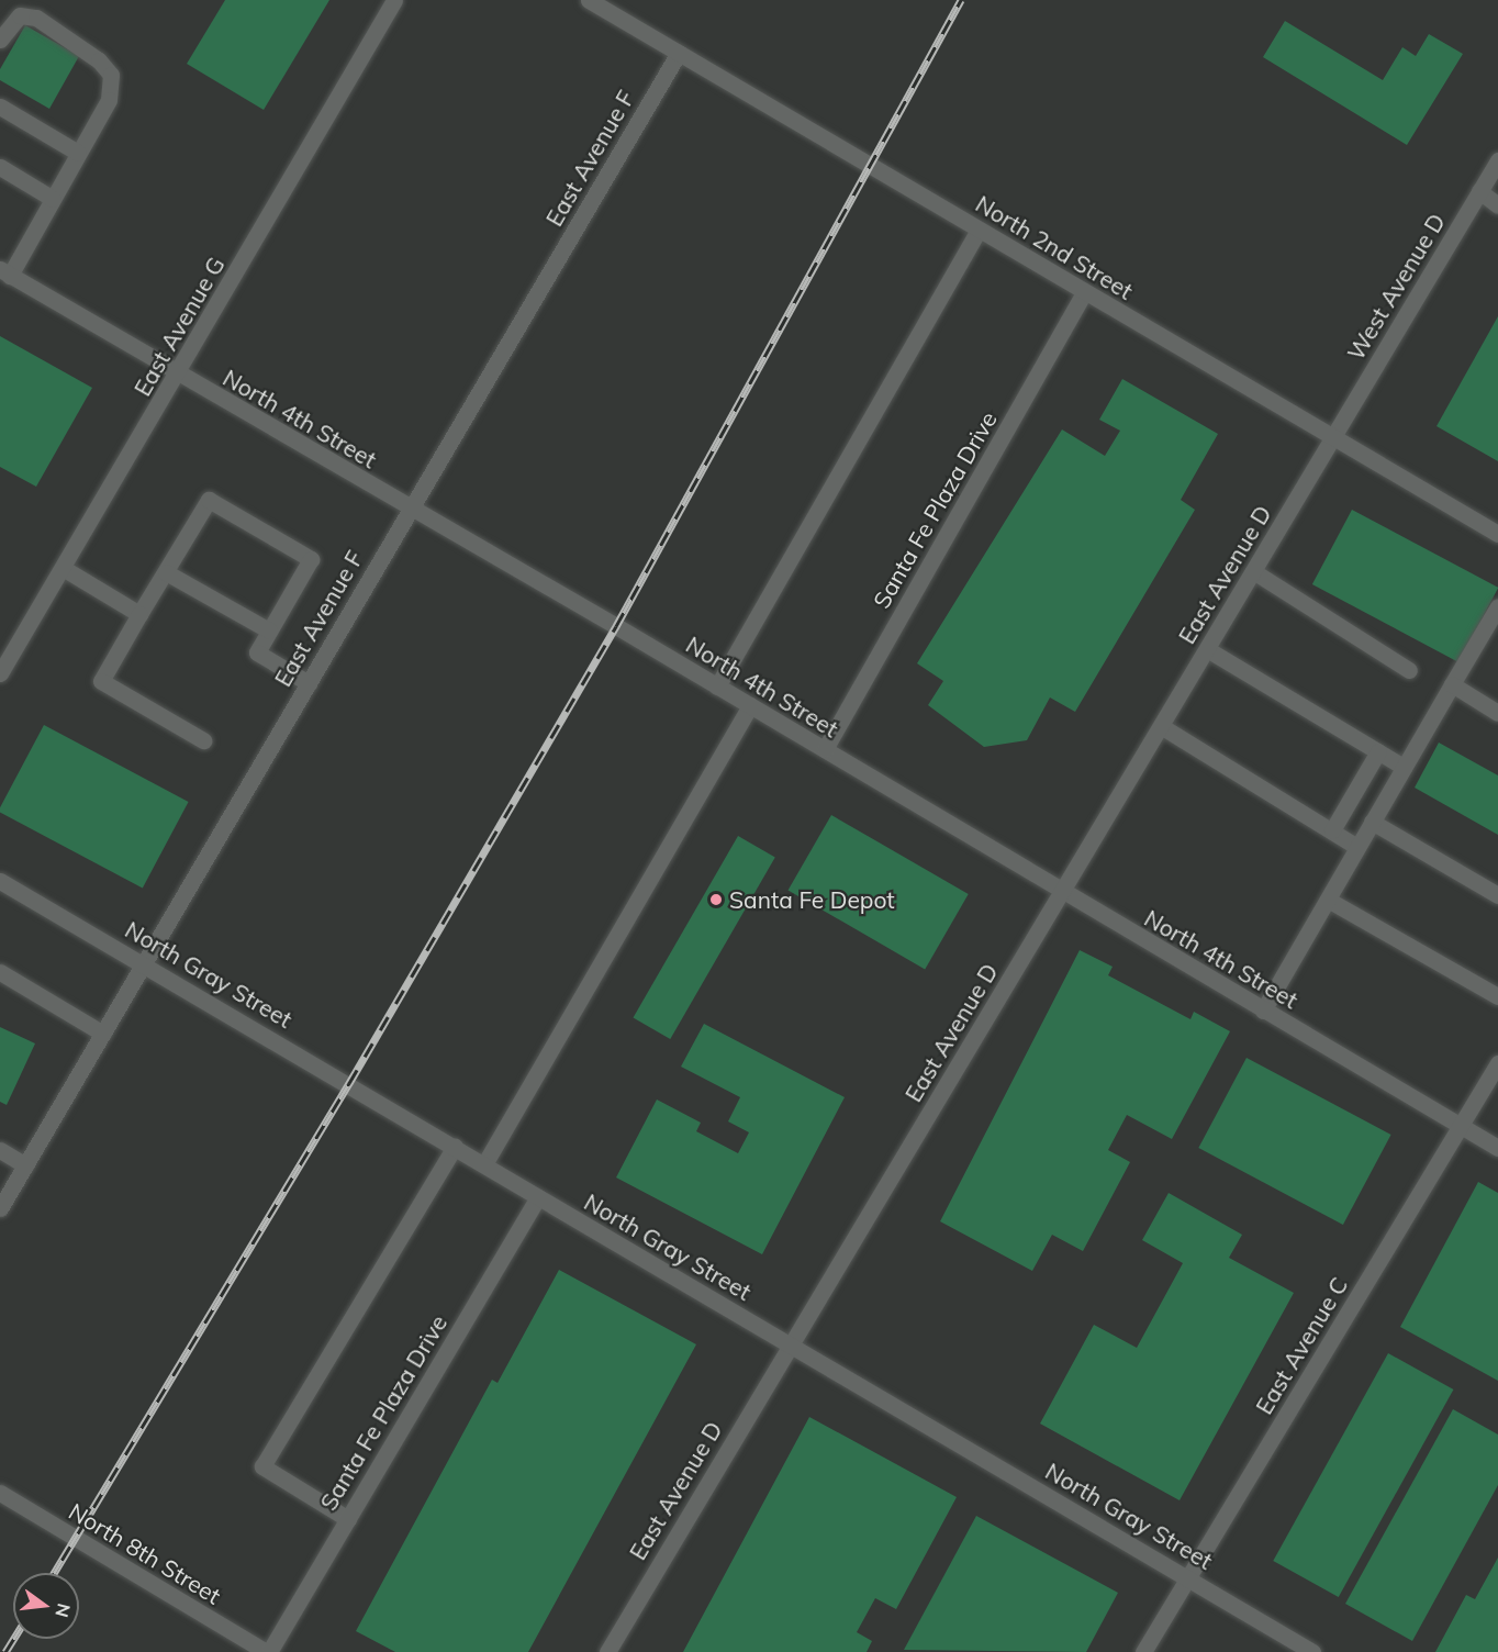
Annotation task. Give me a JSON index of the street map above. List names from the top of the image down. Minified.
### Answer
{"streets":{"street":["East Avenue F","North 2nd Street","West Avenue D","East Avenue G","North 4th Street","Santa Fe Plaza Drive","East Avenue D","North Gray Street","East Avenue C","North 8th Street"]},"crossings":[["East Avenue F","North 2nd Street"],["East Avenue F","North 4th Street"],["East Avenue F","North Gray Street"],["North 2nd Street","West Avenue D"],["North 2nd Street","Santa Fe Plaza Drive"],["North 2nd Street","East Avenue D"],["West Avenue D","East Avenue D"],["East Avenue G","North 4th Street"],["North 4th Street","Santa Fe Plaza Drive"],["North 4th Street","East Avenue D"],["North 4th Street","East Avenue C"],["Santa Fe Plaza Drive","North Gray Street"],["Santa Fe Plaza Drive","North 8th Street"],["East Avenue D","North Gray Street"],["North Gray Street","East Avenue C"]],"places":["Santa Fe Depot"],"north":"right"}
